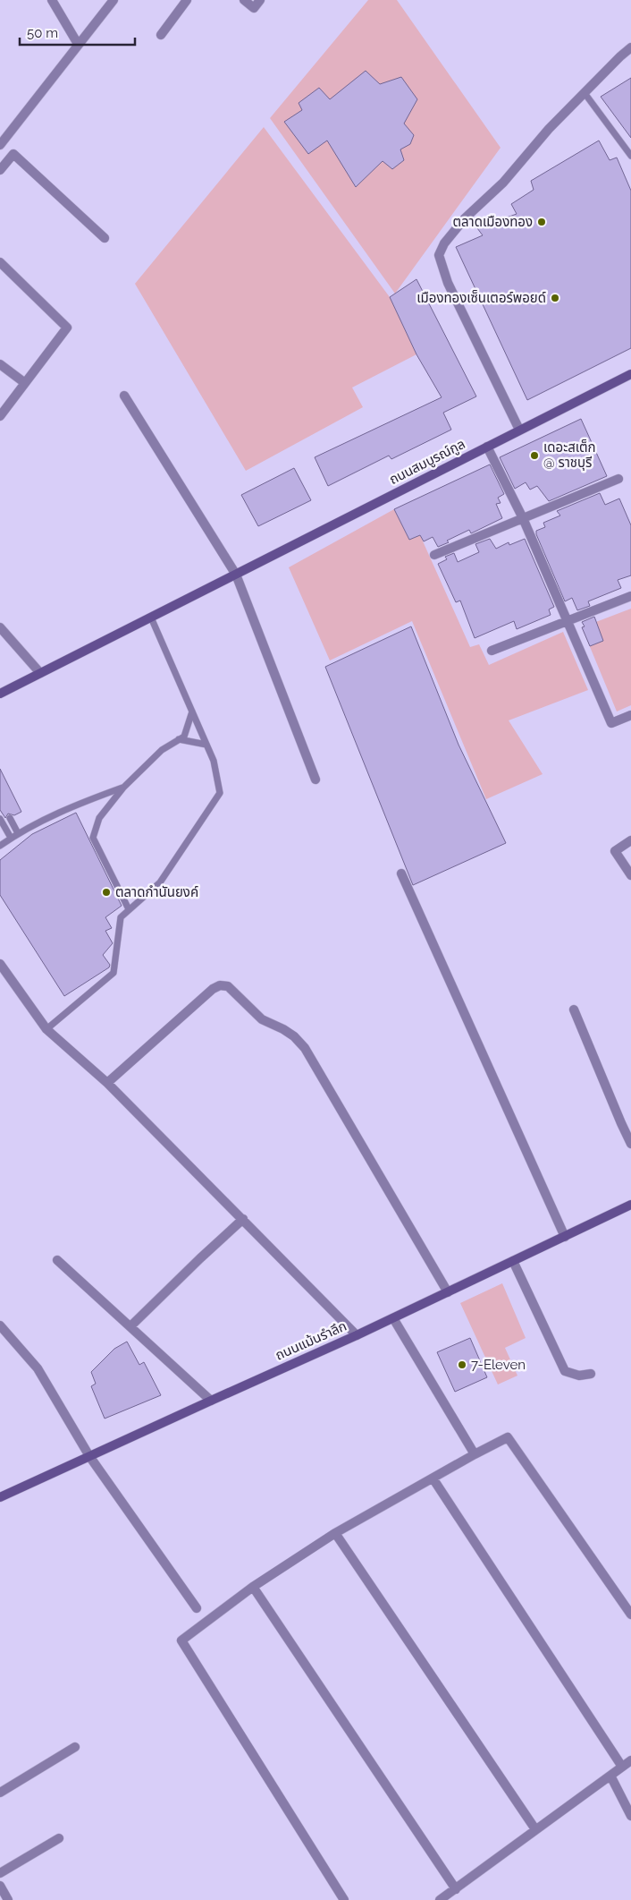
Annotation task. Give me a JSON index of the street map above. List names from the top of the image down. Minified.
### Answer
{"streets":{"street":["ถนนสมบูรณ์กูล","ถนนแม้นรำลึก"]},"places":["ตลาดเมืองทอง","เมืองทองเซ็นเตอร์พอยด์","เดอะสเต็ก @ ราชบุรี","ตลาดกำนันยงค์","7-Eleven"],"scale_bar":"50 m"}
